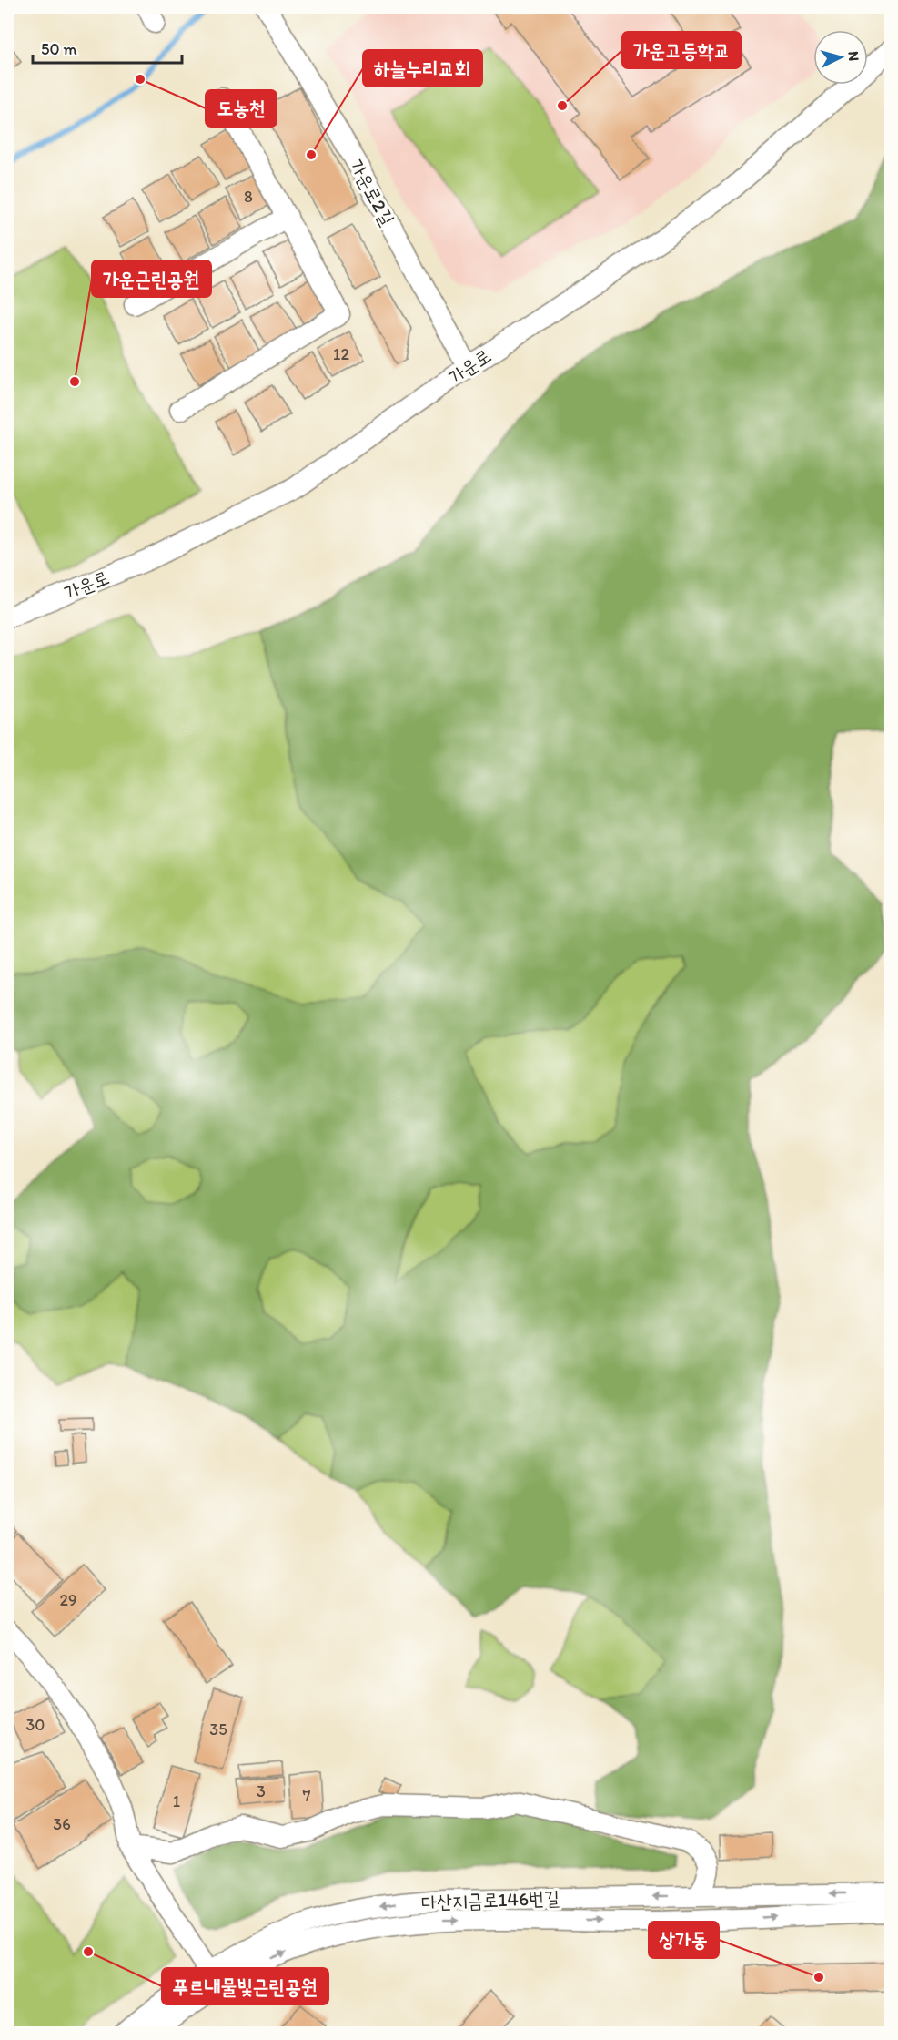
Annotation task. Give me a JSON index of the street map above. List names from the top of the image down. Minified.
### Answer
{"streets":{"street":["가운로2길","가운로","다산지금로146번길"]},"crossings":[["가운로2길","가운로"]],"places":["도농천","가운고등학교","하늘누리교회","가운근린공원","푸르내물빛근린공원","상가동"],"house_numbers":["8","12","29","30","35","3","7","1","36"],"scale_bar":"50 m","north":"right"}
